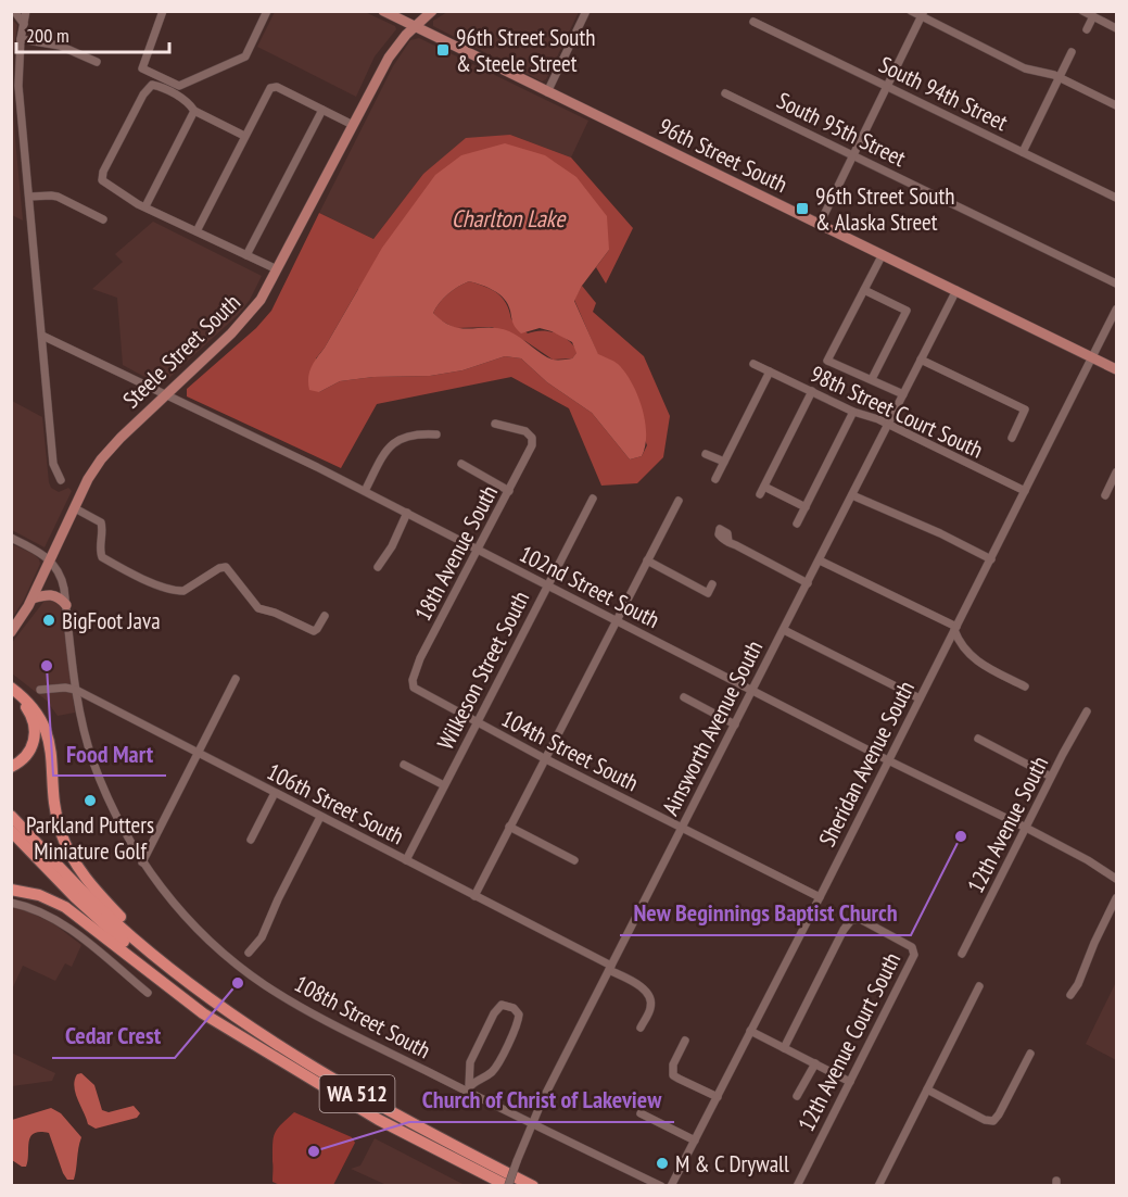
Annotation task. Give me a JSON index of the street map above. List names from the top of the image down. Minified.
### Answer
{"streets":{"highway":["WA 512"],"main road":["96th Street South","Steele Street South"],"street":["South 94th Street","South 95th Street","98th Street Court South","18th Avenue South","102nd Street South","Wilkeson Street South","Ainsworth Avenue South","104th Street South","Sheridan Avenue South","106th Street South","12th Avenue South","108th Street South","12th Avenue Court South"]},"crossings":[["96th Street South","Steele Street South"],["96th Street South","Ainsworth Avenue South"],["96th Street South","Sheridan Avenue South"],["Steele Street South","102nd Street South"],["Steele Street South","108th Street South"],["98th Street Court South","Ainsworth Avenue South"],["98th Street Court South","Sheridan Avenue South"],["18th Avenue South","102nd Street South"],["18th Avenue South","104th Street South"],["102nd Street South","Wilkeson Street South"],["102nd Street South","Ainsworth Avenue South"],["102nd Street South","Sheridan Avenue South"],["102nd Street South","12th Avenue South"],["Wilkeson Street South","104th Street South"],["Wilkeson Street South","106th Street South"],["Ainsworth Avenue South","104th Street South"],["Ainsworth Avenue South","106th Street South"],["Ainsworth Avenue South","108th Street South"],["Ainsworth Avenue South","WA 512"],["104th Street South","Sheridan Avenue South"],["106th Street South","108th Street South"]],"water":["Charlton Lake"],"places":{"transit":["96th Street South & Steele Street","96th Street South & Alaska Street"],"other":["BigFoot Java","Food Mart","Parkland Putters Miniature Golf","New Beginnings Baptist Church","Cedar Crest","Church of Christ of Lakeview","M & C Drywall"]},"scale_bar":"200 m"}
